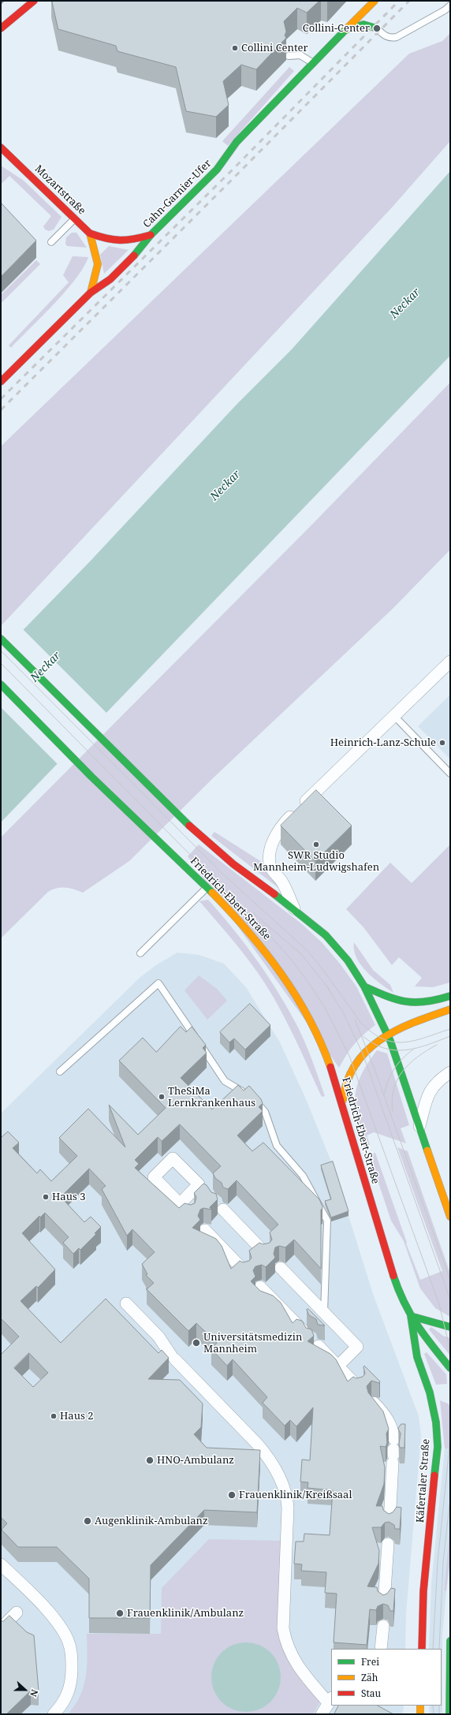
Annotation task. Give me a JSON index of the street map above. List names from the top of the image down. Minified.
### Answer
{"streets":{"main road":["Mozartstraße","Cahn-Garnier-Ufer","Friedrich-Ebert-Straße","Käfertaler Straße"]},"crossings":[["Mozartstraße","Cahn-Garnier-Ufer"],["Friedrich-Ebert-Straße","Käfertaler Straße"]],"water":["Neckar"],"places":["Collini-Center","Collini Center","Heinrich-Lanz-Schule","SWR Studio Mannheim-Ludwigshafen","TheSiMa Lernkrankenhaus","Haus 3","Universitätsmedizin Mannheim","Haus 2","HNO-Ambulanz","Frauenklinik/Kreißsaal","Augenklinik-Ambulanz","Frauenklinik/Ambulanz"],"legend":["Frei","Zäh","Stau"],"north":"right"}
